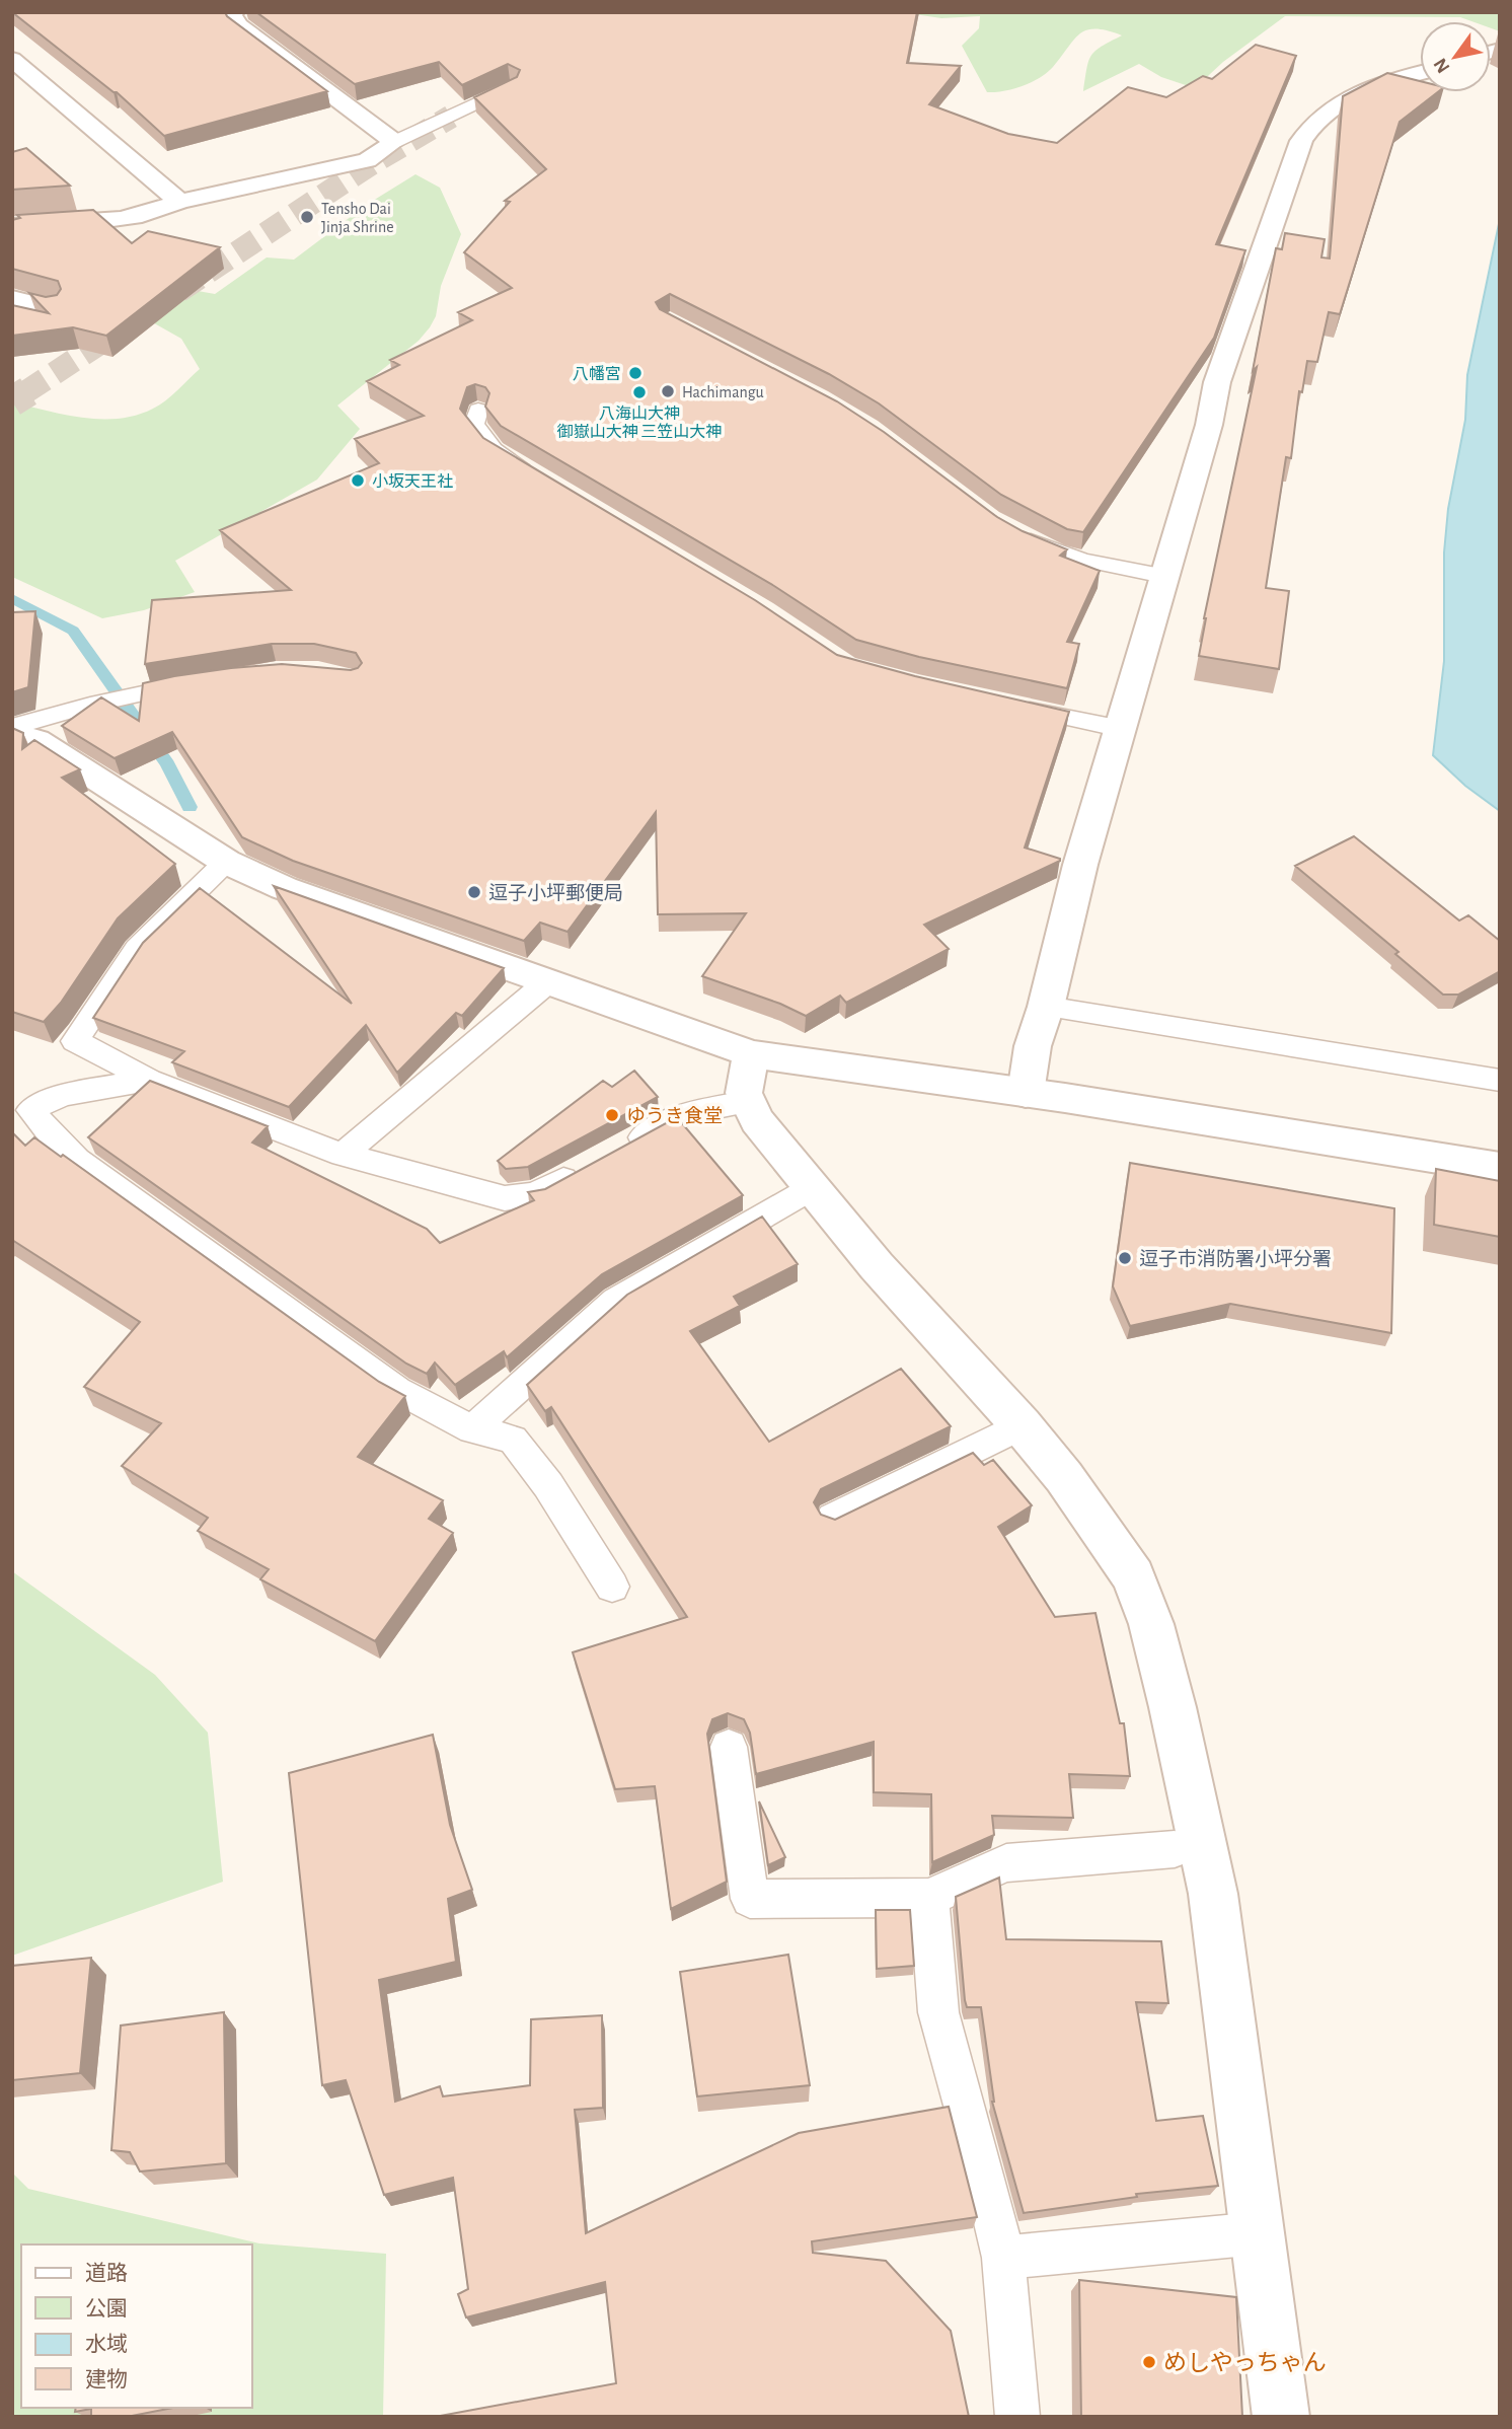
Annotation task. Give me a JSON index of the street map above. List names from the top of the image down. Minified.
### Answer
{"places":["Tensho Dai Jinja Shrine","八幡宮","Hachimangu","八海山大神 御嶽山大神 三笠山大神","小坂天王社","逗子小坪郵便局","ゆうき食堂","逗子市消防署小坪分署","めしやっちゃん"],"legend":["道路","公園","水域","建物"],"north":"bottom left"}
